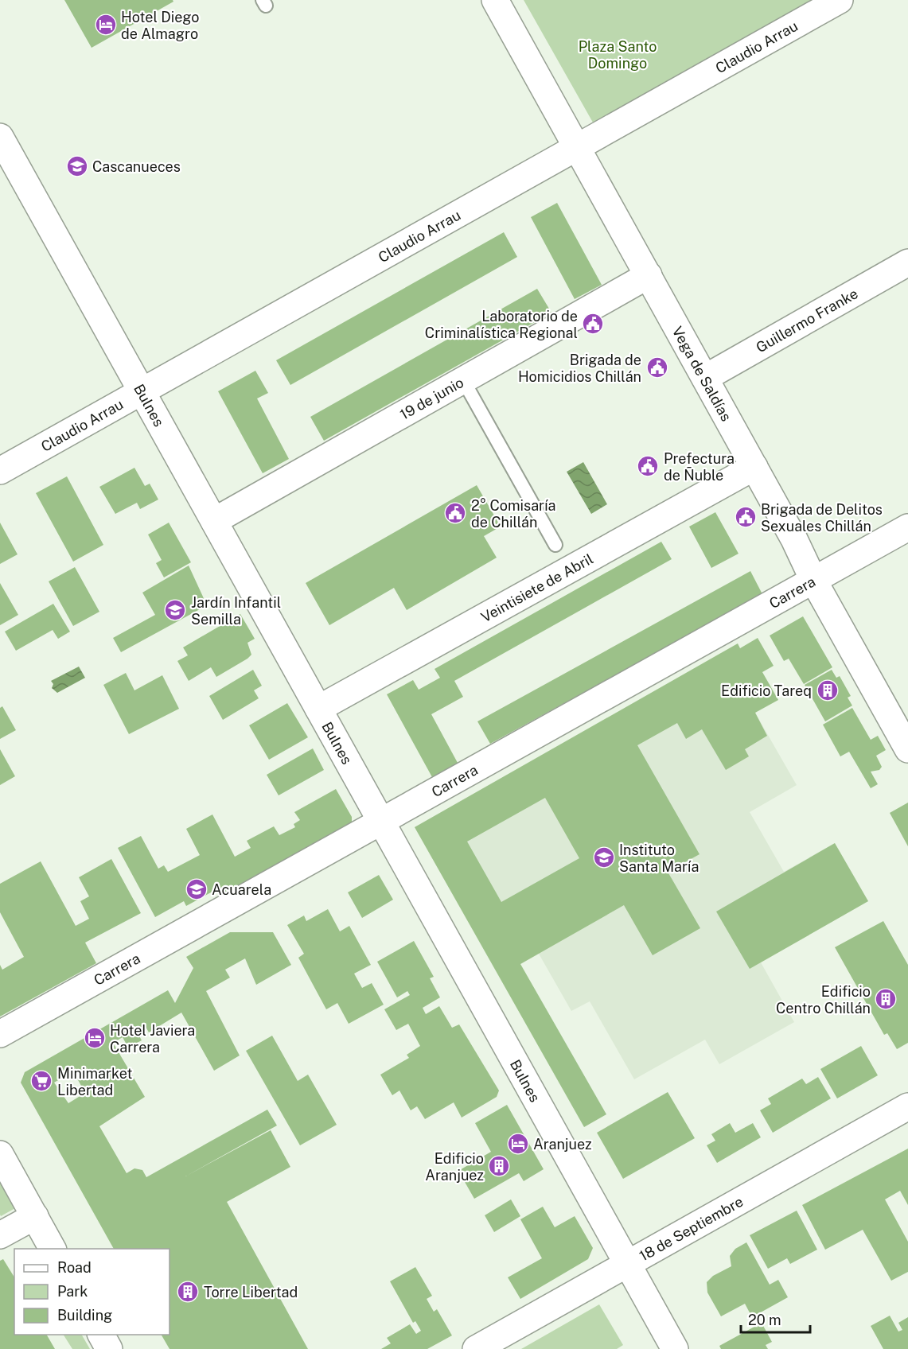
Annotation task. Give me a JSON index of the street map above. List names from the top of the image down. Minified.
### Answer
{"streets":{"street":["Claudio Arrau","Guillermo Franke","Vega de Saldías","19 de junio","Bulnes","Veintisiete de Abril","Carrera","18 de Septiembre"]},"crossings":[["Claudio Arrau","Vega de Saldías"],["Claudio Arrau","Bulnes"],["Guillermo Franke","Vega de Saldías"],["Vega de Saldías","19 de junio"],["Vega de Saldías","Veintisiete de Abril"],["Vega de Saldías","Carrera"],["19 de junio","Bulnes"],["Bulnes","Veintisiete de Abril"],["Bulnes","Carrera"],["Bulnes","18 de Septiembre"]],"parks":["Plaza Santo Domingo"],"places":{"hotel":["Hotel Diego de Almagro","Hotel Javiera Carrera","Aranjuez"],"school or university":["Cascanueces","Jardín Infantil Semilla","Instituto Santa María","Acuarela"],"public building":["Laboratorio de Criminalística Regional","Brigada de Homicidios Chillán","Prefectura de Ñuble","2° Comisaría de Chillán","Brigada de Delitos Sexuales Chillán"],"building":["Edificio Tareq","Edificio Centro Chillán","Edificio Aranjuez","Torre Libertad"],"supermarket":["Minimarket Libertad"]},"legend":["Road","Park","Building"],"scale_bar":"20 m"}
